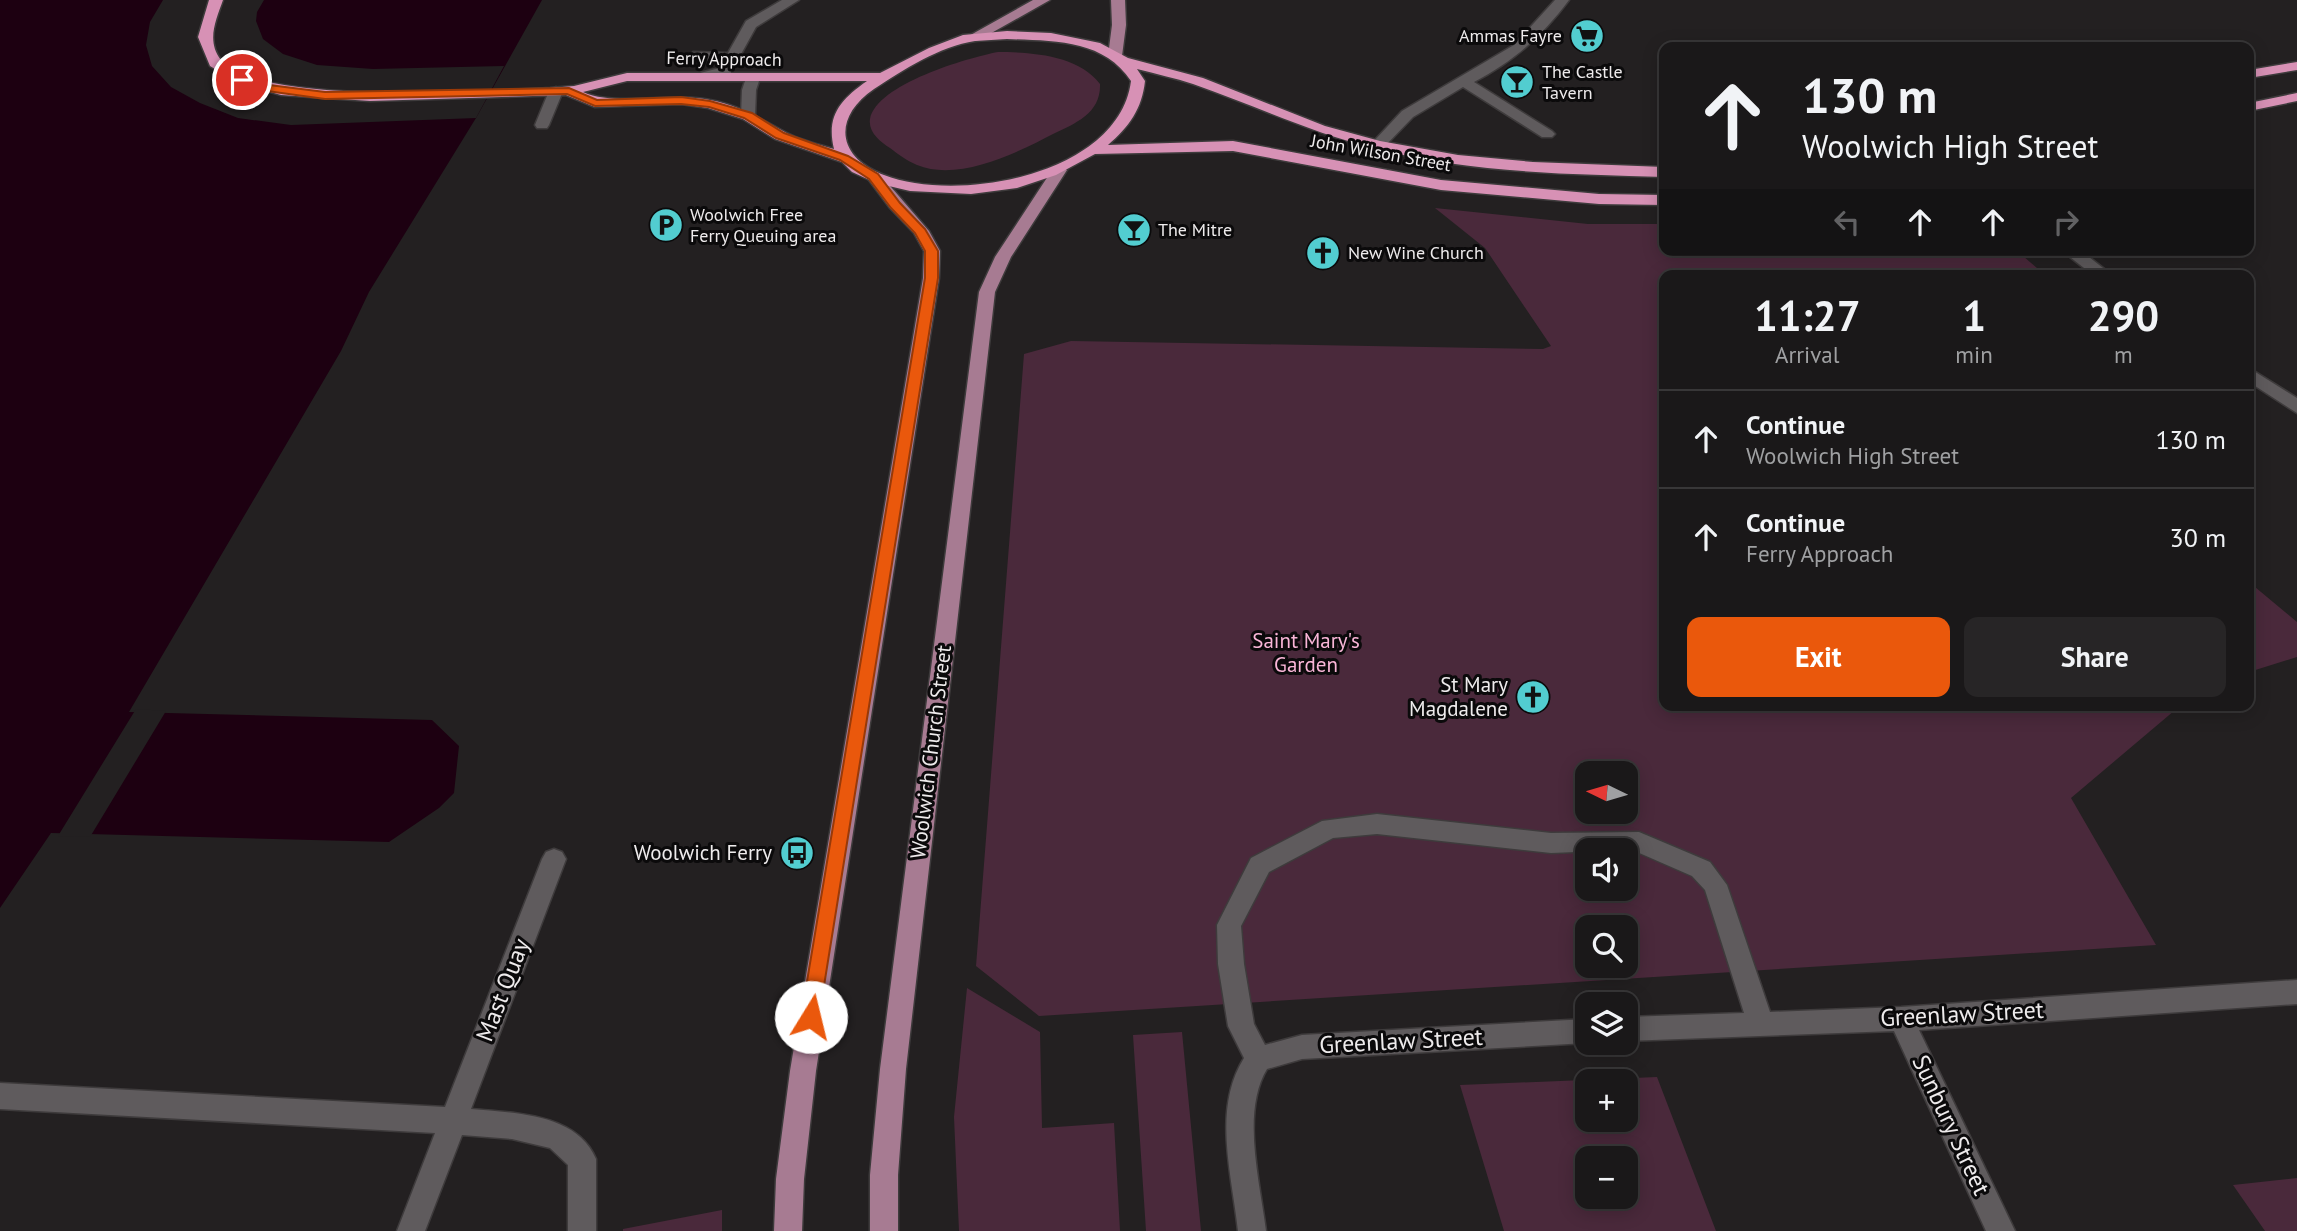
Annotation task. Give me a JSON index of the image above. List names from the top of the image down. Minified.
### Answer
{"streets":{"highway":["Ferry Approach","John Wilson Street"],"main road":["Woolwich Church Street"],"street":["Mast Quay","Greenlaw Street","Sunbury Street"]},"crossings":[["Ferry Approach","John Wilson Street"],["Ferry Approach","Woolwich Church Street"],["Greenlaw Street","Sunbury Street"]],"parks":["Saint Mary's Garden"],"places":{"supermarket":["Ammas Fayre"],"bar":["The Castle Tavern","The Mitre"],"parking":["Woolwich Free Ferry Queuing area"],"church":["New Wine Church","St Mary Magdalene"],"bus stop":["Woolwich Ferry"]},"north":"left","page":{"turn":["130 m","Woolwich High Street"],"eta":["11:27","Arrival","1","min","290","m"],"list":[{"name":"Continue","note":"Woolwich High Street","value":"130 m"},{"name":"Continue","note":"Ferry Approach","value":"30 m"}],"buttons":["Exit","Share"],"map_buttons":["+","−"]}}
